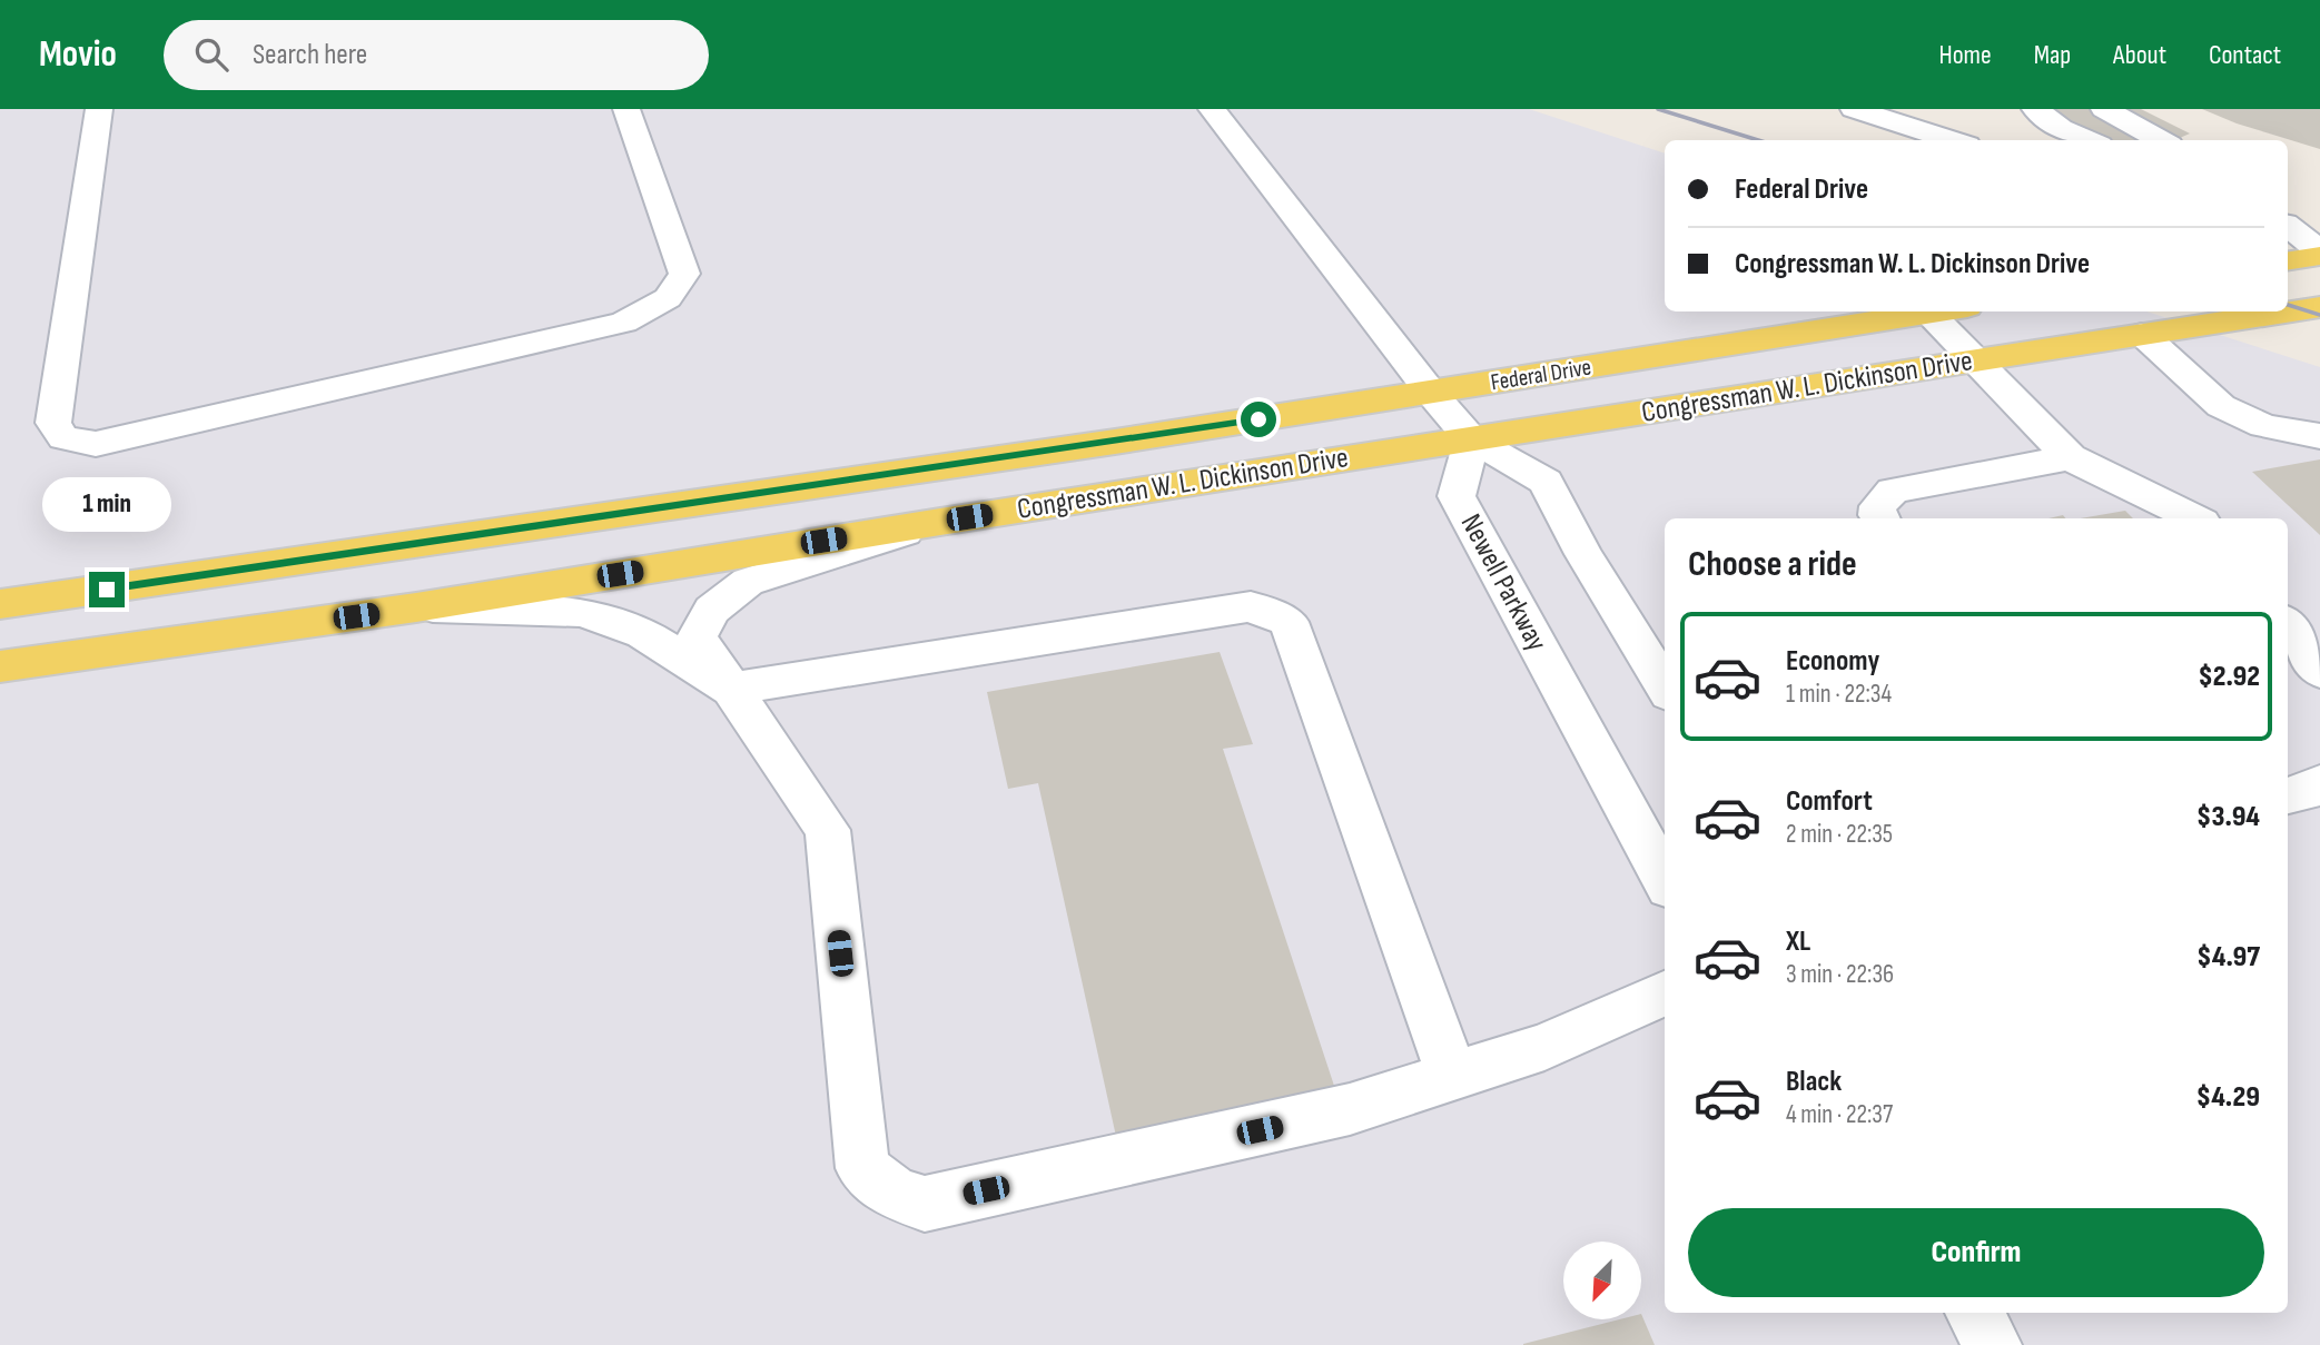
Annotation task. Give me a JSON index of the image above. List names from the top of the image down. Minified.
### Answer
{"streets":{"main road":["Federal Drive","Congressman W. L. Dickinson Drive"],"street":["Newell Parkway"]},"crossings":[["Federal Drive","Congressman W. L. Dickinson Drive"],["Congressman W. L. Dickinson Drive","Newell Parkway"]],"north":"bottom left","page":{"header":"Movio","search":"Search here","nav":["Home","Map","About","Contact"],"banner":["Federal Drive","Congressman W. L. Dickinson Drive"],"bubble":"1 min","heading":"Choose a ride","list":[{"name":"Economy","note":"1 min · 22:34","value":"$2.92"},{"name":"Comfort","note":"2 min · 22:35","value":"$3.94"},{"name":"XL","note":"3 min · 22:36","value":"$4.97"},{"name":"Black","note":"4 min · 22:37","value":"$4.29"}],"buttons":"Confirm"}}
